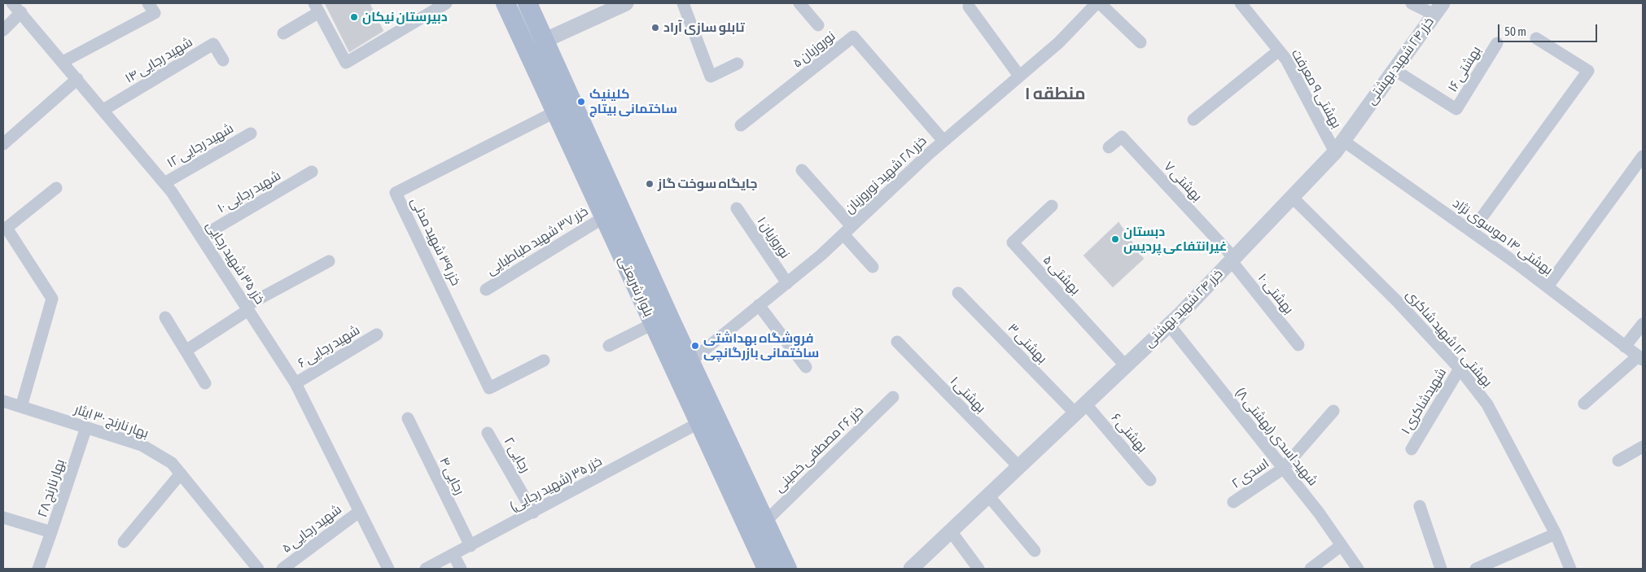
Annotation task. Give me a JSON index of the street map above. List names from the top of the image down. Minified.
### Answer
{"streets":{"main road":["بلوار شریعتی"],"street":["نوروزیان ۵","شهید رجایی ۱۴","خزر ۲۴ شهید بهشتی","بهشتی ۱۶","بهشتی ۹ معرفت","شهید رجایی ۱۲","خزر ۲۸ شهید نوروزیان","بهشتی ۷","شهید رجایی ۱۰","بهشتی ۱۴ موسوی نژاد","نوروزیان ۱","خزر ۳۷ شهید طباطبایی","خزر ۳۹ شهید مدنی","خزر ۳۵ شهید رجایی","بهشتی ۵","بهشتی ۱۰","بهشتی ۱۲ شهید شاکری","بهشتی ۳","شهید رجایی ۶","بهشتی ۱","شهیدشاکری ۱","بهار نارنج ۳۰ ایثار","بهشتی ۶","شهید اسدی (بهشتی ۸)","خزر ۲۶ مصطفی خمینی","رجایی ۲","اسدی ۲","رجایی ۴","خزر ۳۵ (شهید رجایی)","بهار نارنج ۲۸","شهید رجایی ۵"]},"crossings":[["نوروزیان ۵","خزر ۲۸ شهید نوروزیان"],["شهید رجایی ۱۴","خزر ۳۵ شهید رجایی"],["خزر ۲۴ شهید بهشتی","بهشتی ۱۶"],["خزر ۲۴ شهید بهشتی","بهشتی ۹ معرفت"],["خزر ۲۴ شهید بهشتی","بهشتی ۷"],["خزر ۲۴ شهید بهشتی","بهشتی ۱۴ موسوی نژاد"],["خزر ۲۴ شهید بهشتی","بهشتی ۵"],["خزر ۲۴ شهید بهشتی","بهشتی ۱۰"],["خزر ۲۴ شهید بهشتی","بهشتی ۱۲ شهید شاکری"],["خزر ۲۴ شهید بهشتی","بهشتی ۳"],["خزر ۲۴ شهید بهشتی","بهشتی ۱"],["خزر ۲۴ شهید بهشتی","بهشتی ۶"],["خزر ۲۴ شهید بهشتی","شهید اسدی (بهشتی ۸)"],["بهشتی ۹ معرفت","بهشتی ۱۴ موسوی نژاد"],["شهید رجایی ۱۲","خزر ۳۵ شهید رجایی"],["خزر ۲۸ شهید نوروزیان","نوروزیان ۱"],["خزر ۲۸ شهید نوروزیان","بلوار شریعتی"],["بهشتی ۷","بهشتی ۱۰"],["شهید رجایی ۱۰","خزر ۳۵ شهید رجایی"],["خزر ۳۷ شهید طباطبایی","بلوار شریعتی"],["خزر ۳۹ شهید مدنی","بلوار شریعتی"],["خزر ۳۵ شهید رجایی","شهید رجایی ۶"],["خزر ۳۵ شهید رجایی","شهید رجایی ۵"],["بلوار شریعتی","خزر ۲۶ مصطفی خمینی"],["بلوار شریعتی","خزر ۳۵ (شهید رجایی)"],["بهشتی ۱۲ شهید شاکری","شهیدشاکری ۱"],["بهشتی ۳","بهشتی ۶"],["بهار نارنج ۳۰ ایثار","بهار نارنج ۲۸"],["شهید اسدی (بهشتی ۸)","اسدی ۲"],["رجایی ۲","خزر ۳۵ (شهید رجایی)"],["رجایی ۴","خزر ۳۵ (شهید رجایی)"]],"districts":["منطقه ۱"],"places":["دبیرستان نیکان","تابلو سازی آراد","کلینیک ساختمانی بیتاج","جایگاه سوخت گاز","دبستان غیرانتفاعی پردیس","فروشگاه بهداشتی ساختمانی بازرگانچی"],"scale_bar":"50 m"}
